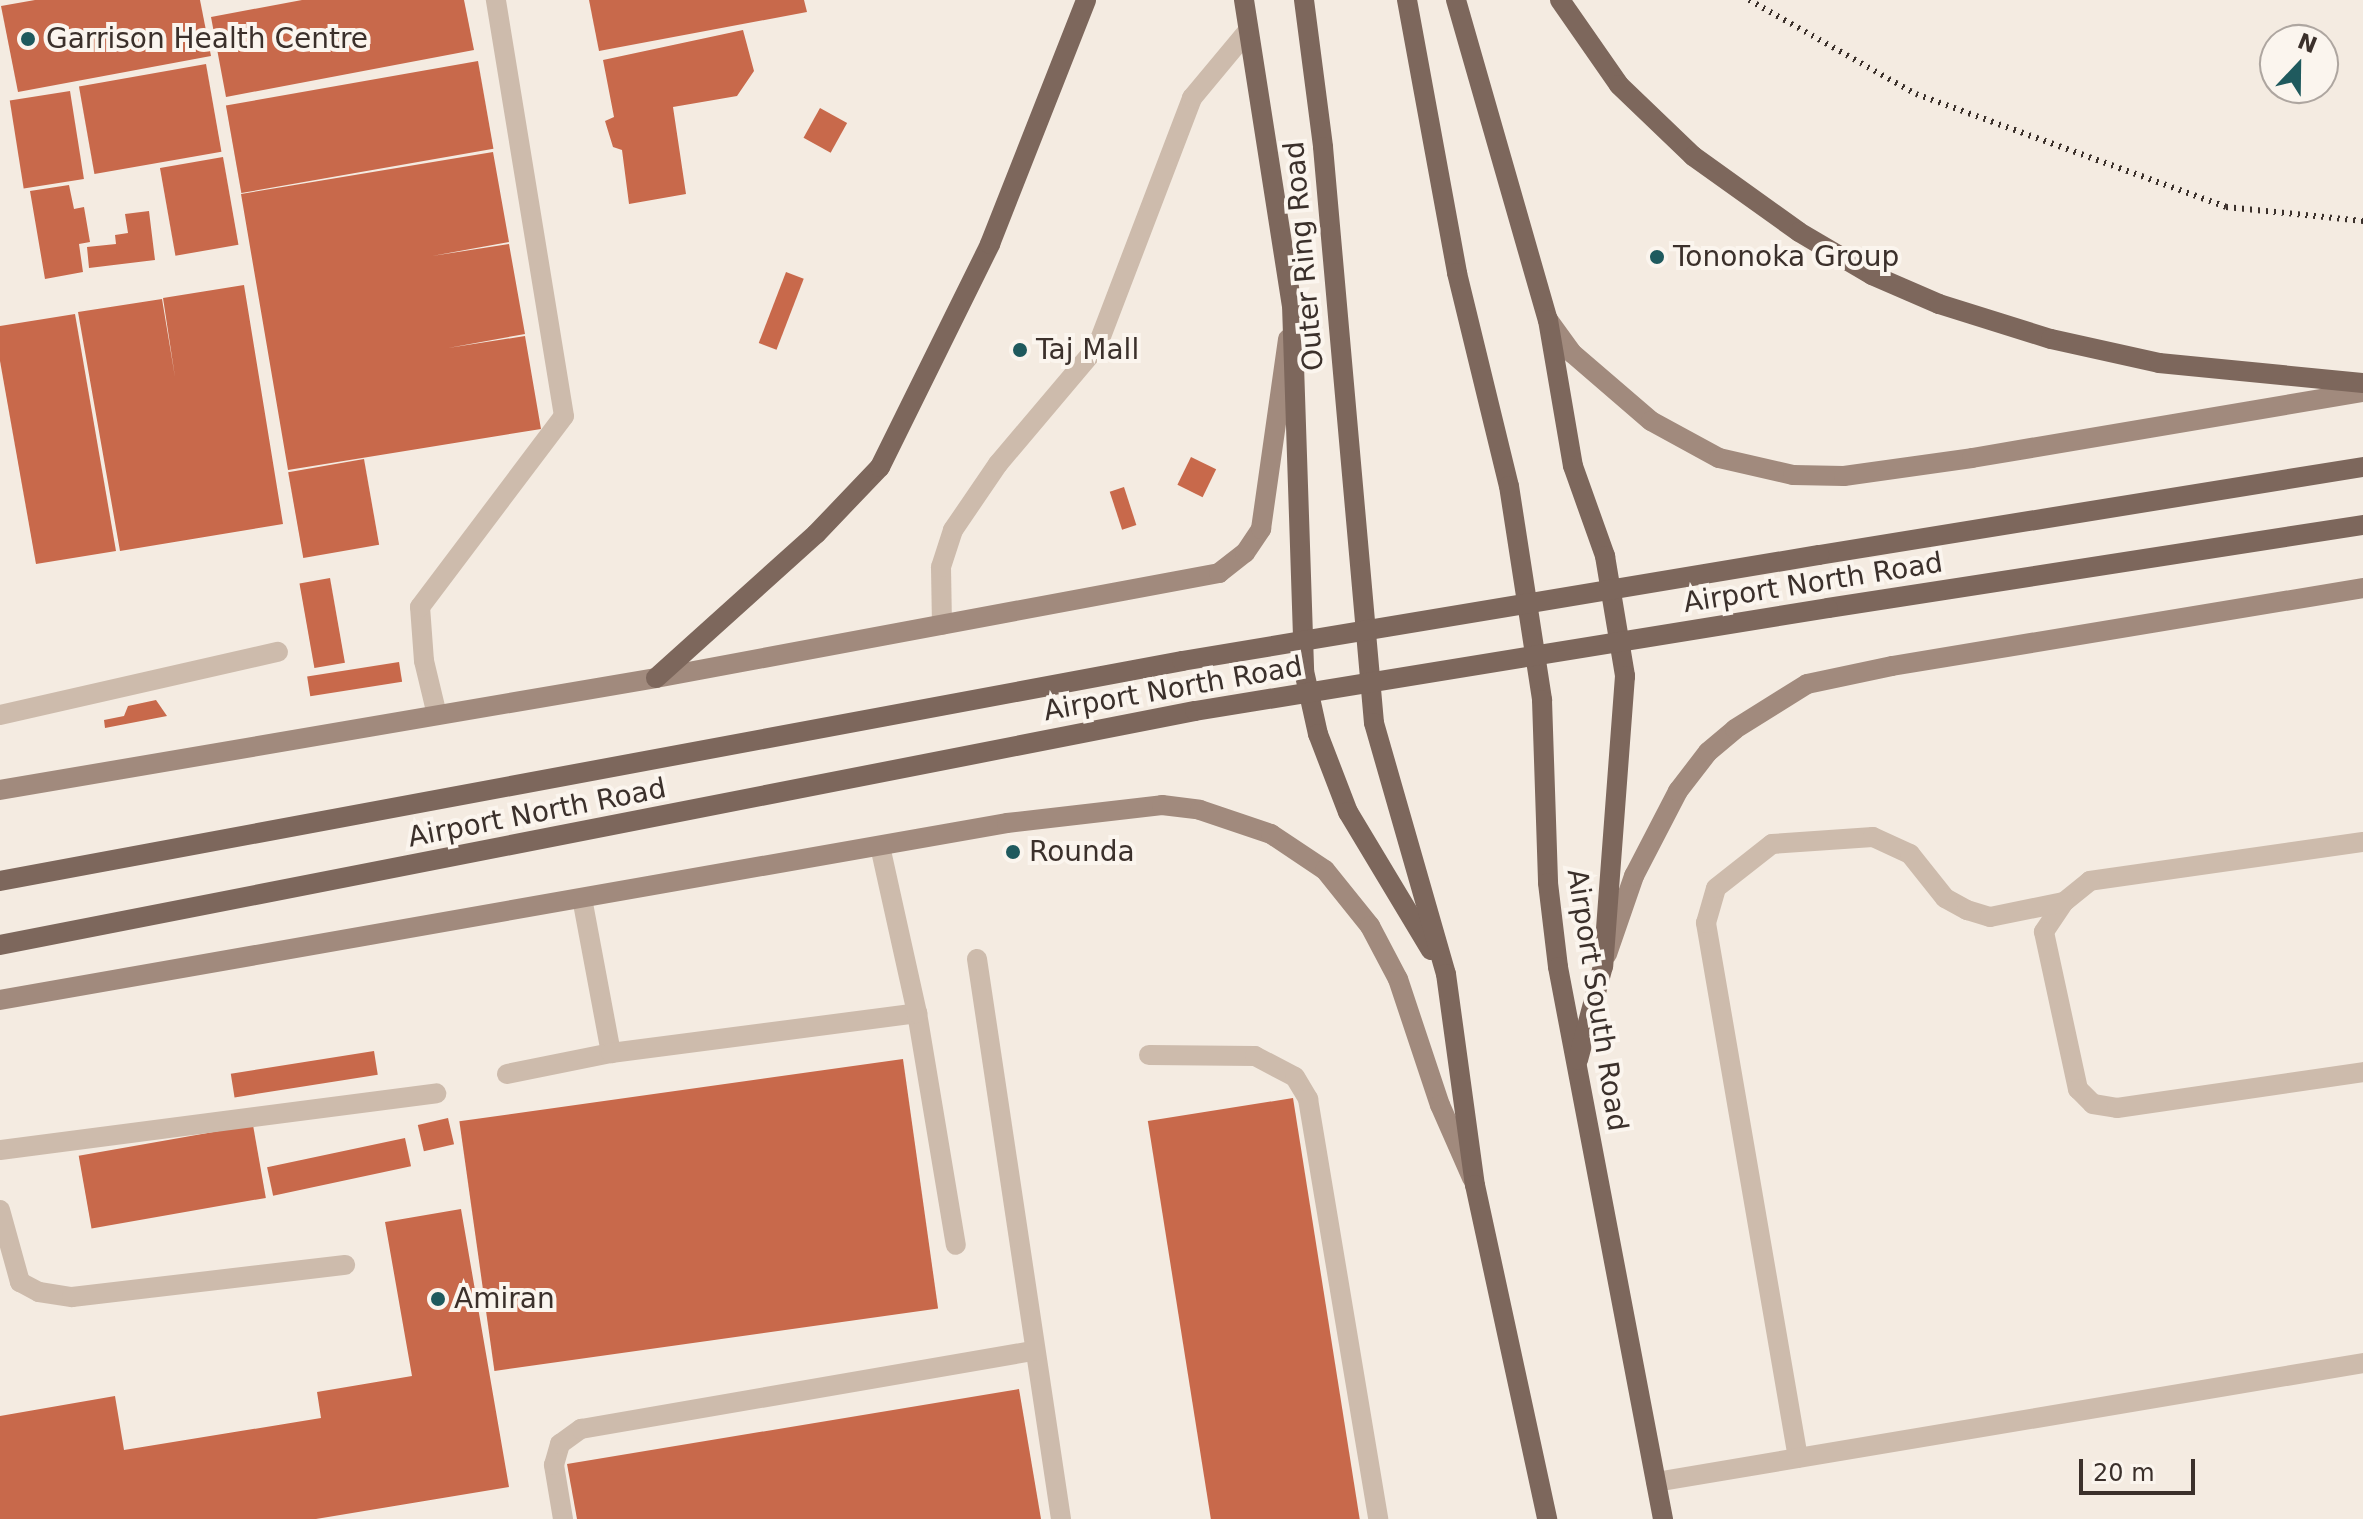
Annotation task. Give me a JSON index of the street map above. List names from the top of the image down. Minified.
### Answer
{"streets":{"main road":["Outer Ring Road","Airport North Road","Airport South Road"]},"places":["Garrison Health Centre","Tononoka Group","Taj Mall","Rounda","Amiran"],"scale_bar":"20 m","north":"top"}
